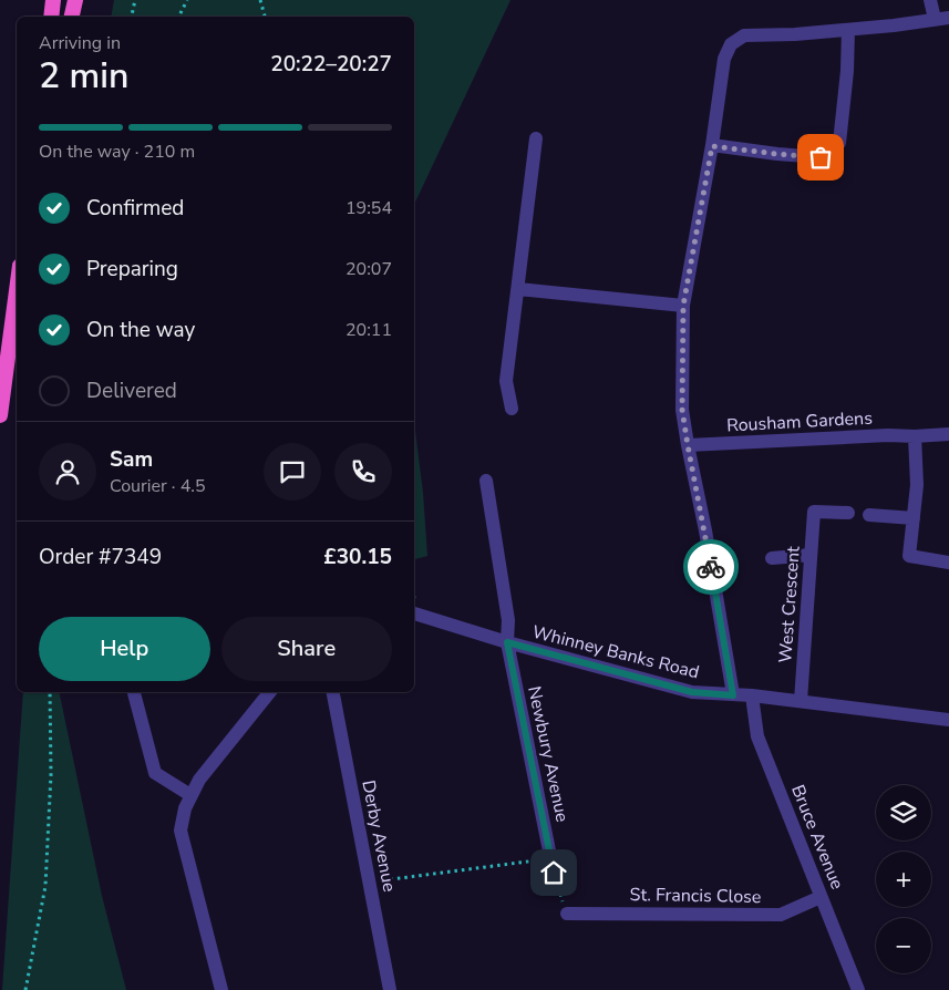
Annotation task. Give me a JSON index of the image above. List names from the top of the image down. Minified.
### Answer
{"streets":{"street":["Rousham Gardens","West Crescent","Whinney Banks Road","Newbury Avenue","Derby Avenue","Bruce Avenue","St. Francis Close"]},"crossings":[["West Crescent","Whinney Banks Road"],["Whinney Banks Road","Newbury Avenue"],["Whinney Banks Road","Bruce Avenue"],["Bruce Avenue","St. Francis Close"]],"page":{"heading":["2 min","Arriving in","20:22–20:27"],"panel":["Sam","Courier · 4.5","Order #7349","£30.15"],"bar":"On the way · 210 m","list":[["Confirmed","19:54"],["Preparing","20:07"],["On the way","20:11"],"Delivered"],"buttons":["Help","Share"],"map_buttons":["+","−"]}}
